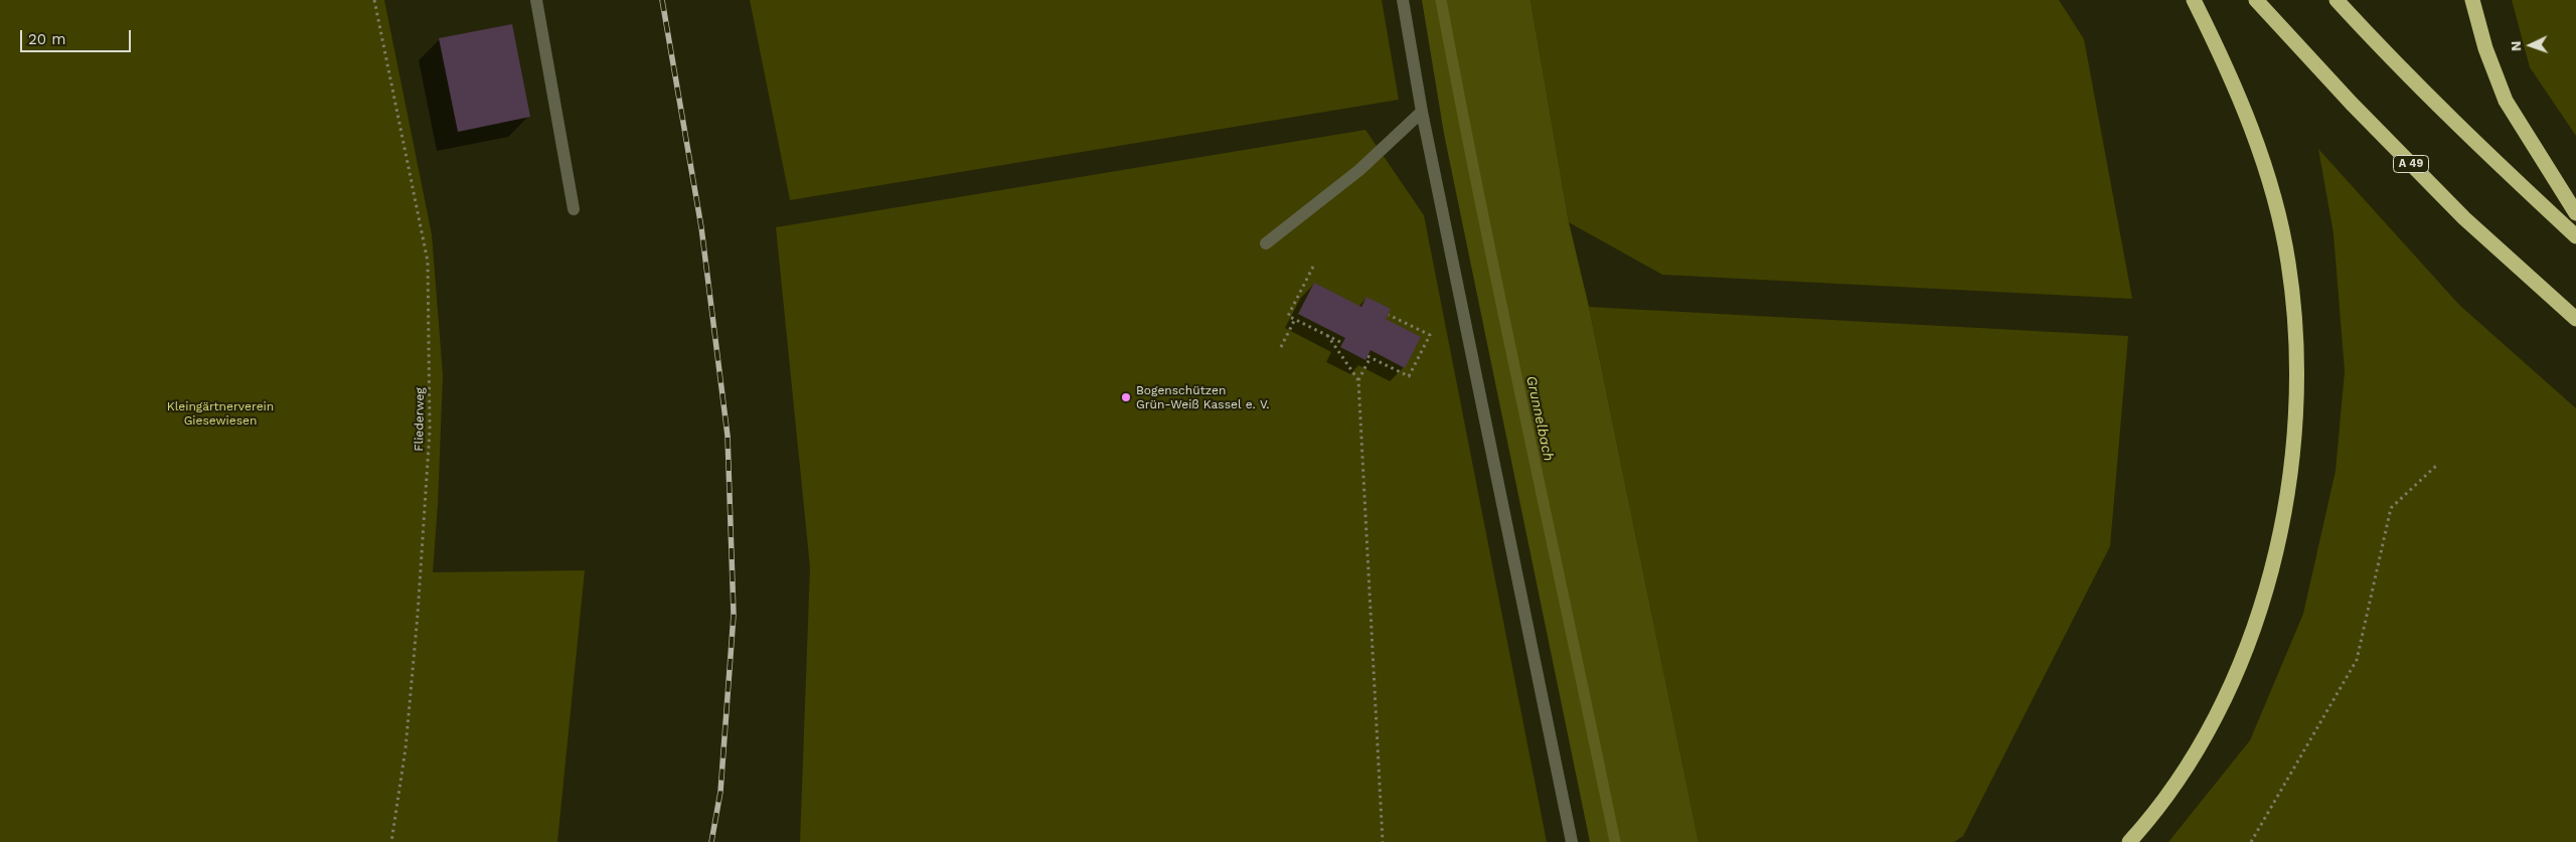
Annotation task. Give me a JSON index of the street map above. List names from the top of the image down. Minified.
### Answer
{"streets":{"highway":["A 49"],"path":["Fliederweg"]},"water":["Grunnelbach"],"parks":["Kleingärtnerverein Giesewiesen"],"places":["Bogenschützen Grün-Weiß Kassel e. V."],"scale_bar":"20 m","north":"left"}
